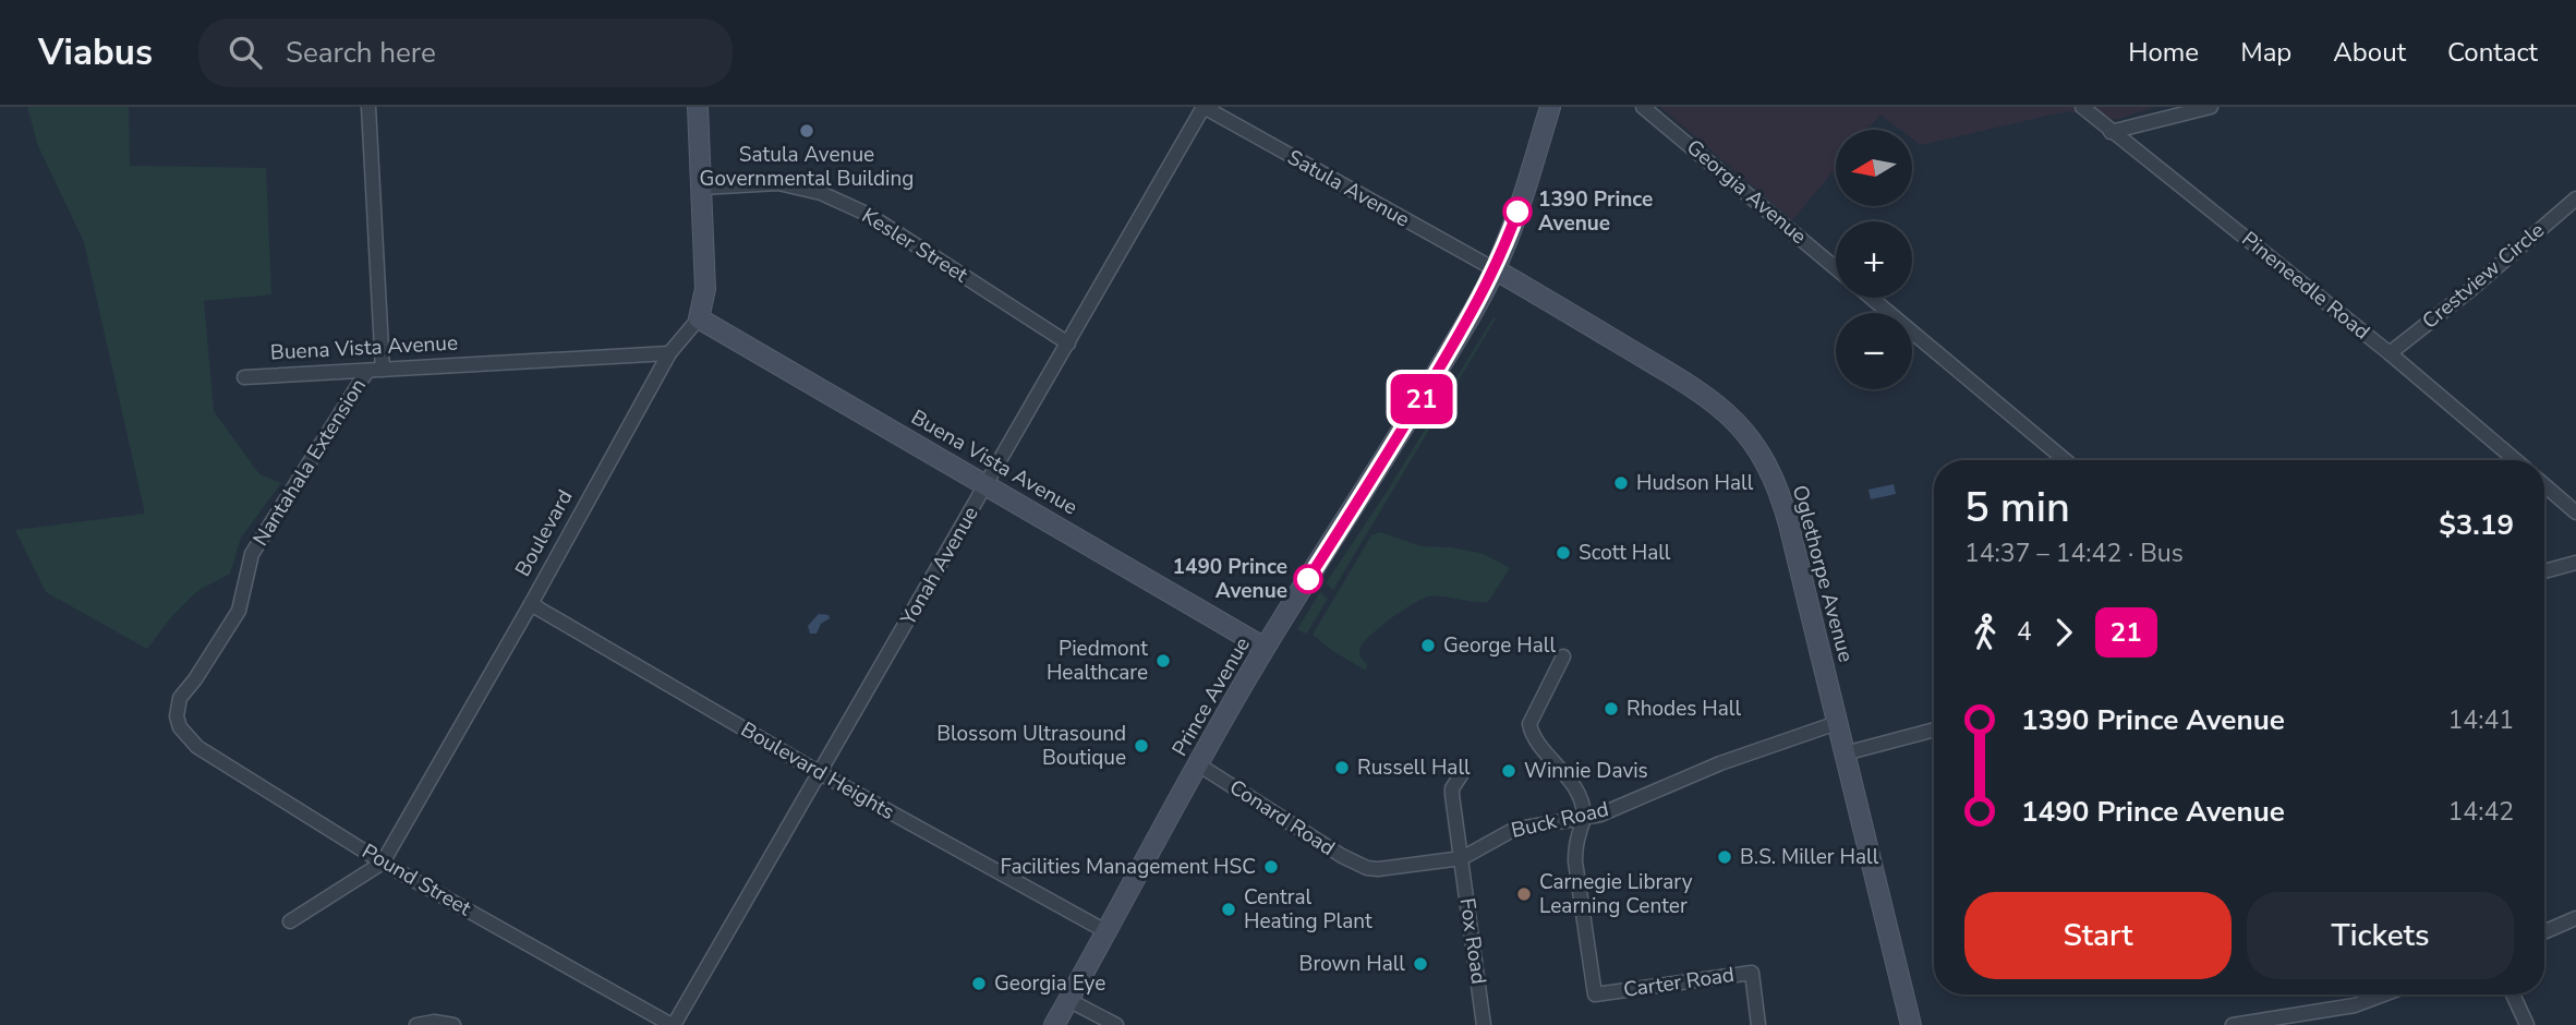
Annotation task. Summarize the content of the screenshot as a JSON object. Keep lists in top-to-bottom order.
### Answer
{
  "streets": {
    "main road": ["Buena Vista Avenue", "Oglethorpe Avenue", "Prince Avenue"],
    "street": [
      "Satula Avenue",
      "Georgia Avenue",
      "Kesler Street",
      "Crestview Circle",
      "Pineneedle Road",
      "Nantahala Extension",
      "Boulevard",
      "Yonah Avenue",
      "Boulevard Heights",
      "Conard Road",
      "Buck Road",
      "Pound Street",
      "Fox Road",
      "Carter Road"
    ]
  },
  "crossings": [
    ["Satula Avenue", "Yonah Avenue"],
    ["Satula Avenue", "Oglethorpe Avenue"],
    ["Satula Avenue", "Prince Avenue"],
    ["Kesler Street", "Yonah Avenue"],
    ["Crestview Circle", "Pineneedle Road"],
    ["Buena Vista Avenue", "Nantahala Extension"],
    ["Buena Vista Avenue", "Boulevard"],
    ["Buena Vista Avenue", "Yonah Avenue"],
    ["Buena Vista Avenue", "Prince Avenue"],
    ["Nantahala Extension", "Pound Street"],
    ["Boulevard", "Boulevard Heights"],
    ["Boulevard", "Pound Street"],
    ["Yonah Avenue", "Boulevard Heights"],
    ["Yonah Avenue", "Pound Street"],
    ["Oglethorpe Avenue", "Prince Avenue"],
    ["Oglethorpe Avenue", "Buck Road"],
    ["Prince Avenue", "Boulevard Heights"],
    ["Prince Avenue", "Conard Road"],
    ["Conard Road", "Buck Road"],
    ["Buck Road", "Fox Road"],
    ["Buck Road", "Carter Road"]
  ],
  "places": [
    "Satula Avenue Governmental Building",
    "1390 Prince Avenue",
    "Hudson Hall",
    "Scott Hall",
    "1490 Prince Avenue",
    "George Hall",
    "Piedmont Healthcare",
    "Rhodes Hall",
    "Blossom Ultrasound Boutique",
    "Russell Hall",
    "Winnie Davis",
    "B.S. Miller Hall",
    "Facilities Management HSC",
    "Carnegie Library Learning Center",
    "Central Heating Plant",
    "Brown Hall",
    "Georgia Eye"
  ],
  "lines": ["bus line 21"],
  "north": "left",
  "page": {
    "header": "Viabus",
    "search": "Search here",
    "nav": [
      "Home",
      "Map",
      "About",
      "Contact"
    ],
    "on_map": "21",
    "map_buttons": ["+", "−"],
    "heading": ["5 min", "14:37 – 14:42 · Bus", "$3.19"],
    "legs": ["4", "21"],
    "list": [
      {
        "name": "1390 Prince Avenue",
        "value": "14:41"
      },
      {
        "name": "1490 Prince Avenue",
        "value": "14:42"
      }
    ],
    "buttons": ["Start", "Tickets"]
  }
}
